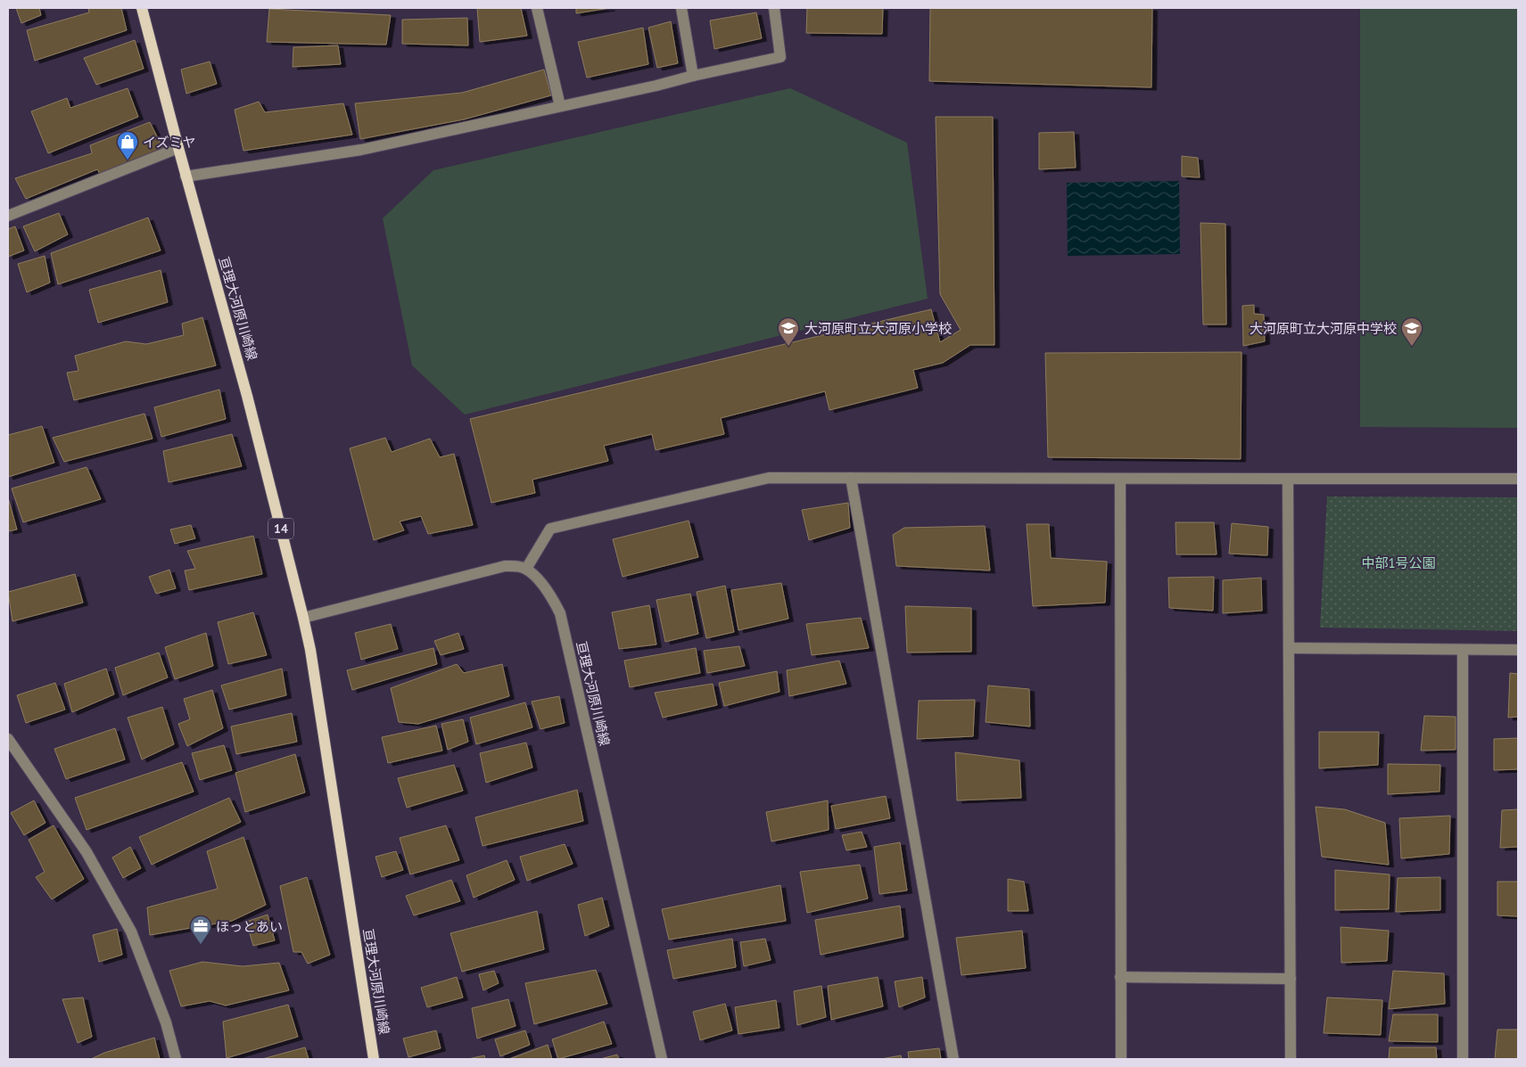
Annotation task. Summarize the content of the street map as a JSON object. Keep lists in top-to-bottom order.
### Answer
{
  "streets": {
    "main road": ["亘理大河原川崎線", "14"]
  },
  "parks": ["中部1号公園"],
  "places": {
    "shop": ["イズミヤ"],
    "school or university": ["大河原町立大河原小学校", "大河原町立大河原中学校"],
    "office": ["ほっとあい"]
  }
}
